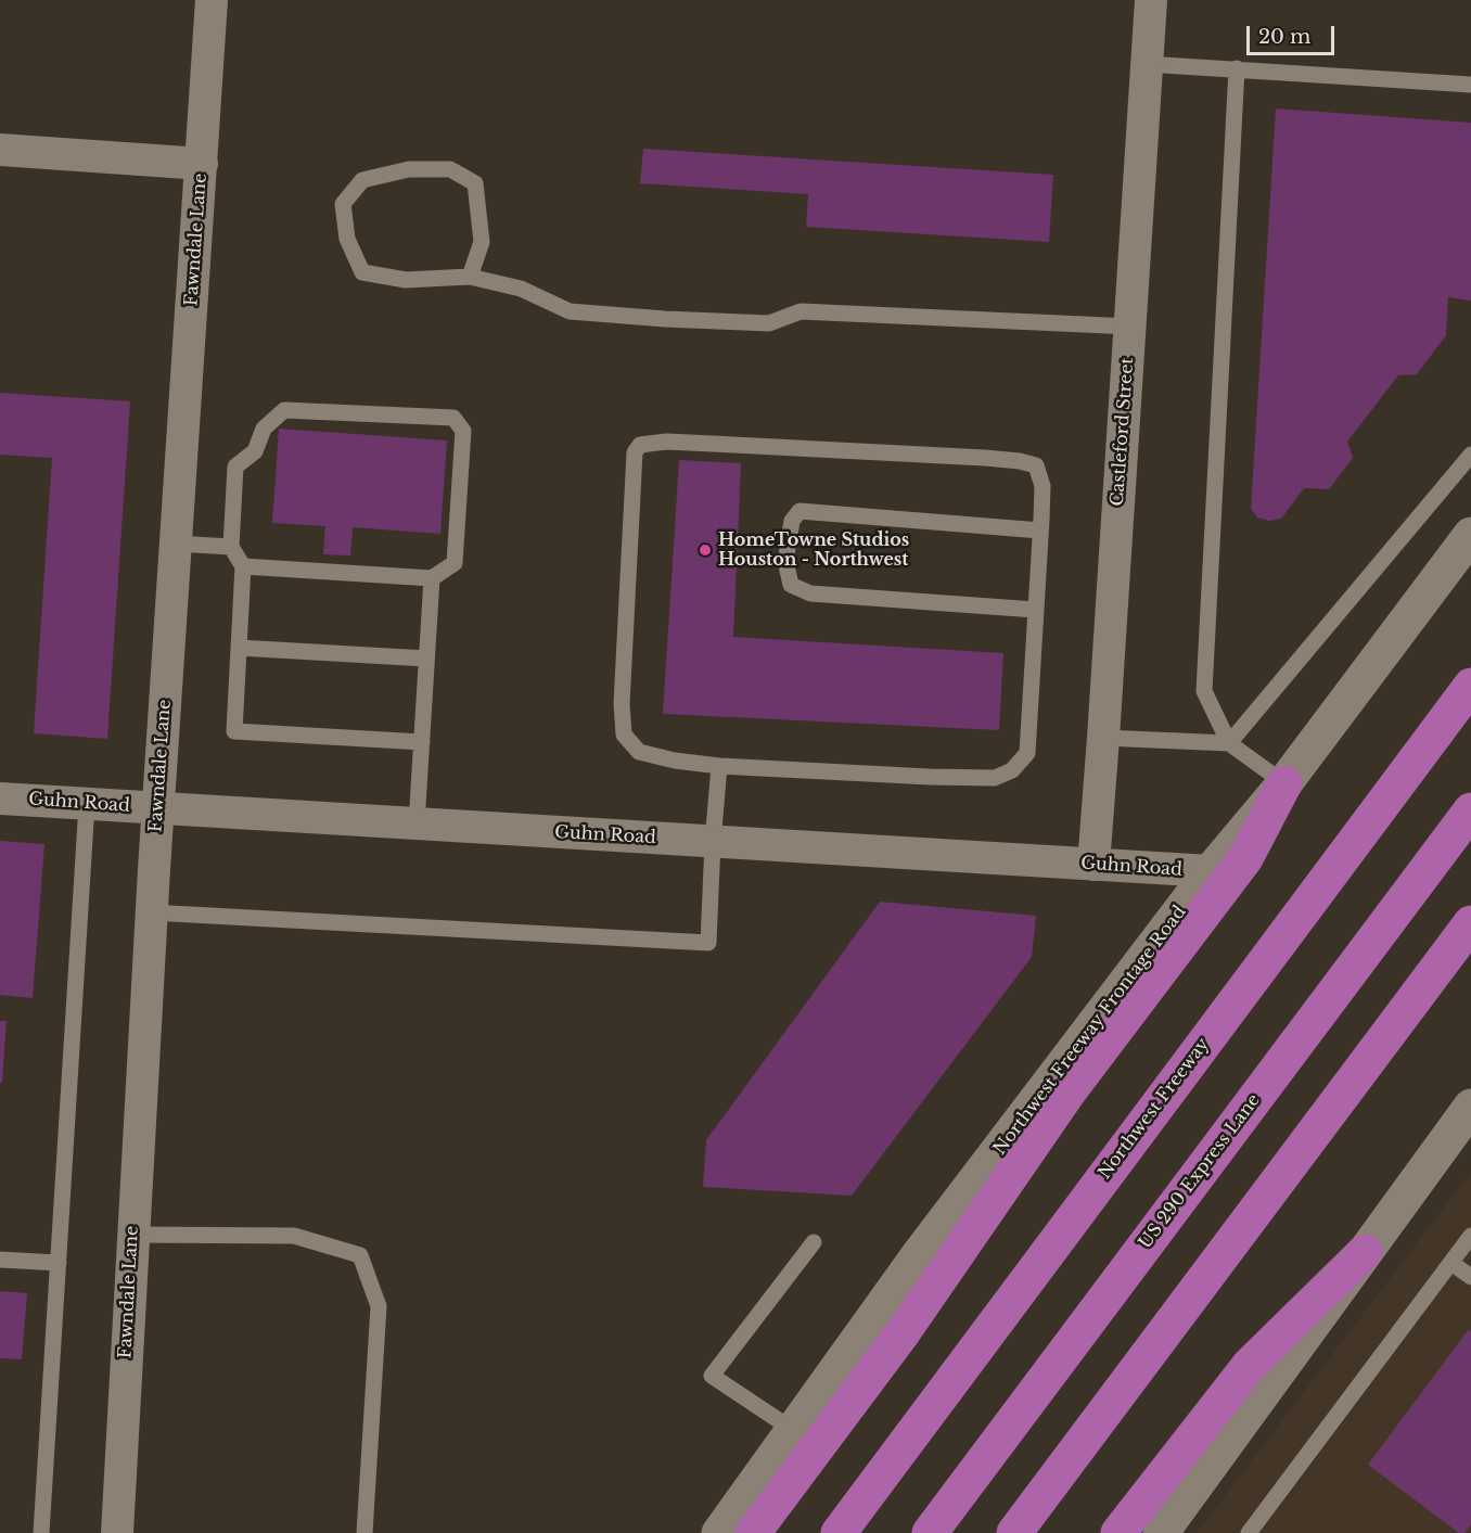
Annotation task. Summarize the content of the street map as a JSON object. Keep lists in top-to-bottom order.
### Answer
{
  "streets": {
    "highway": ["Northwest Freeway", "US 290 Express Lane"],
    "main road": ["Northwest Freeway Frontage Road"],
    "street": ["Fawndale Lane", "Castleford Street", "Guhn Road"]
  },
  "crossings": [
    ["Fawndale Lane", "Guhn Road"],
    ["Castleford Street", "Guhn Road"],
    ["Guhn Road", "Northwest Freeway Frontage Road"]
  ],
  "places": ["HomeTowne Studios Houston - Northwest"],
  "scale_bar": "20 m"
}
